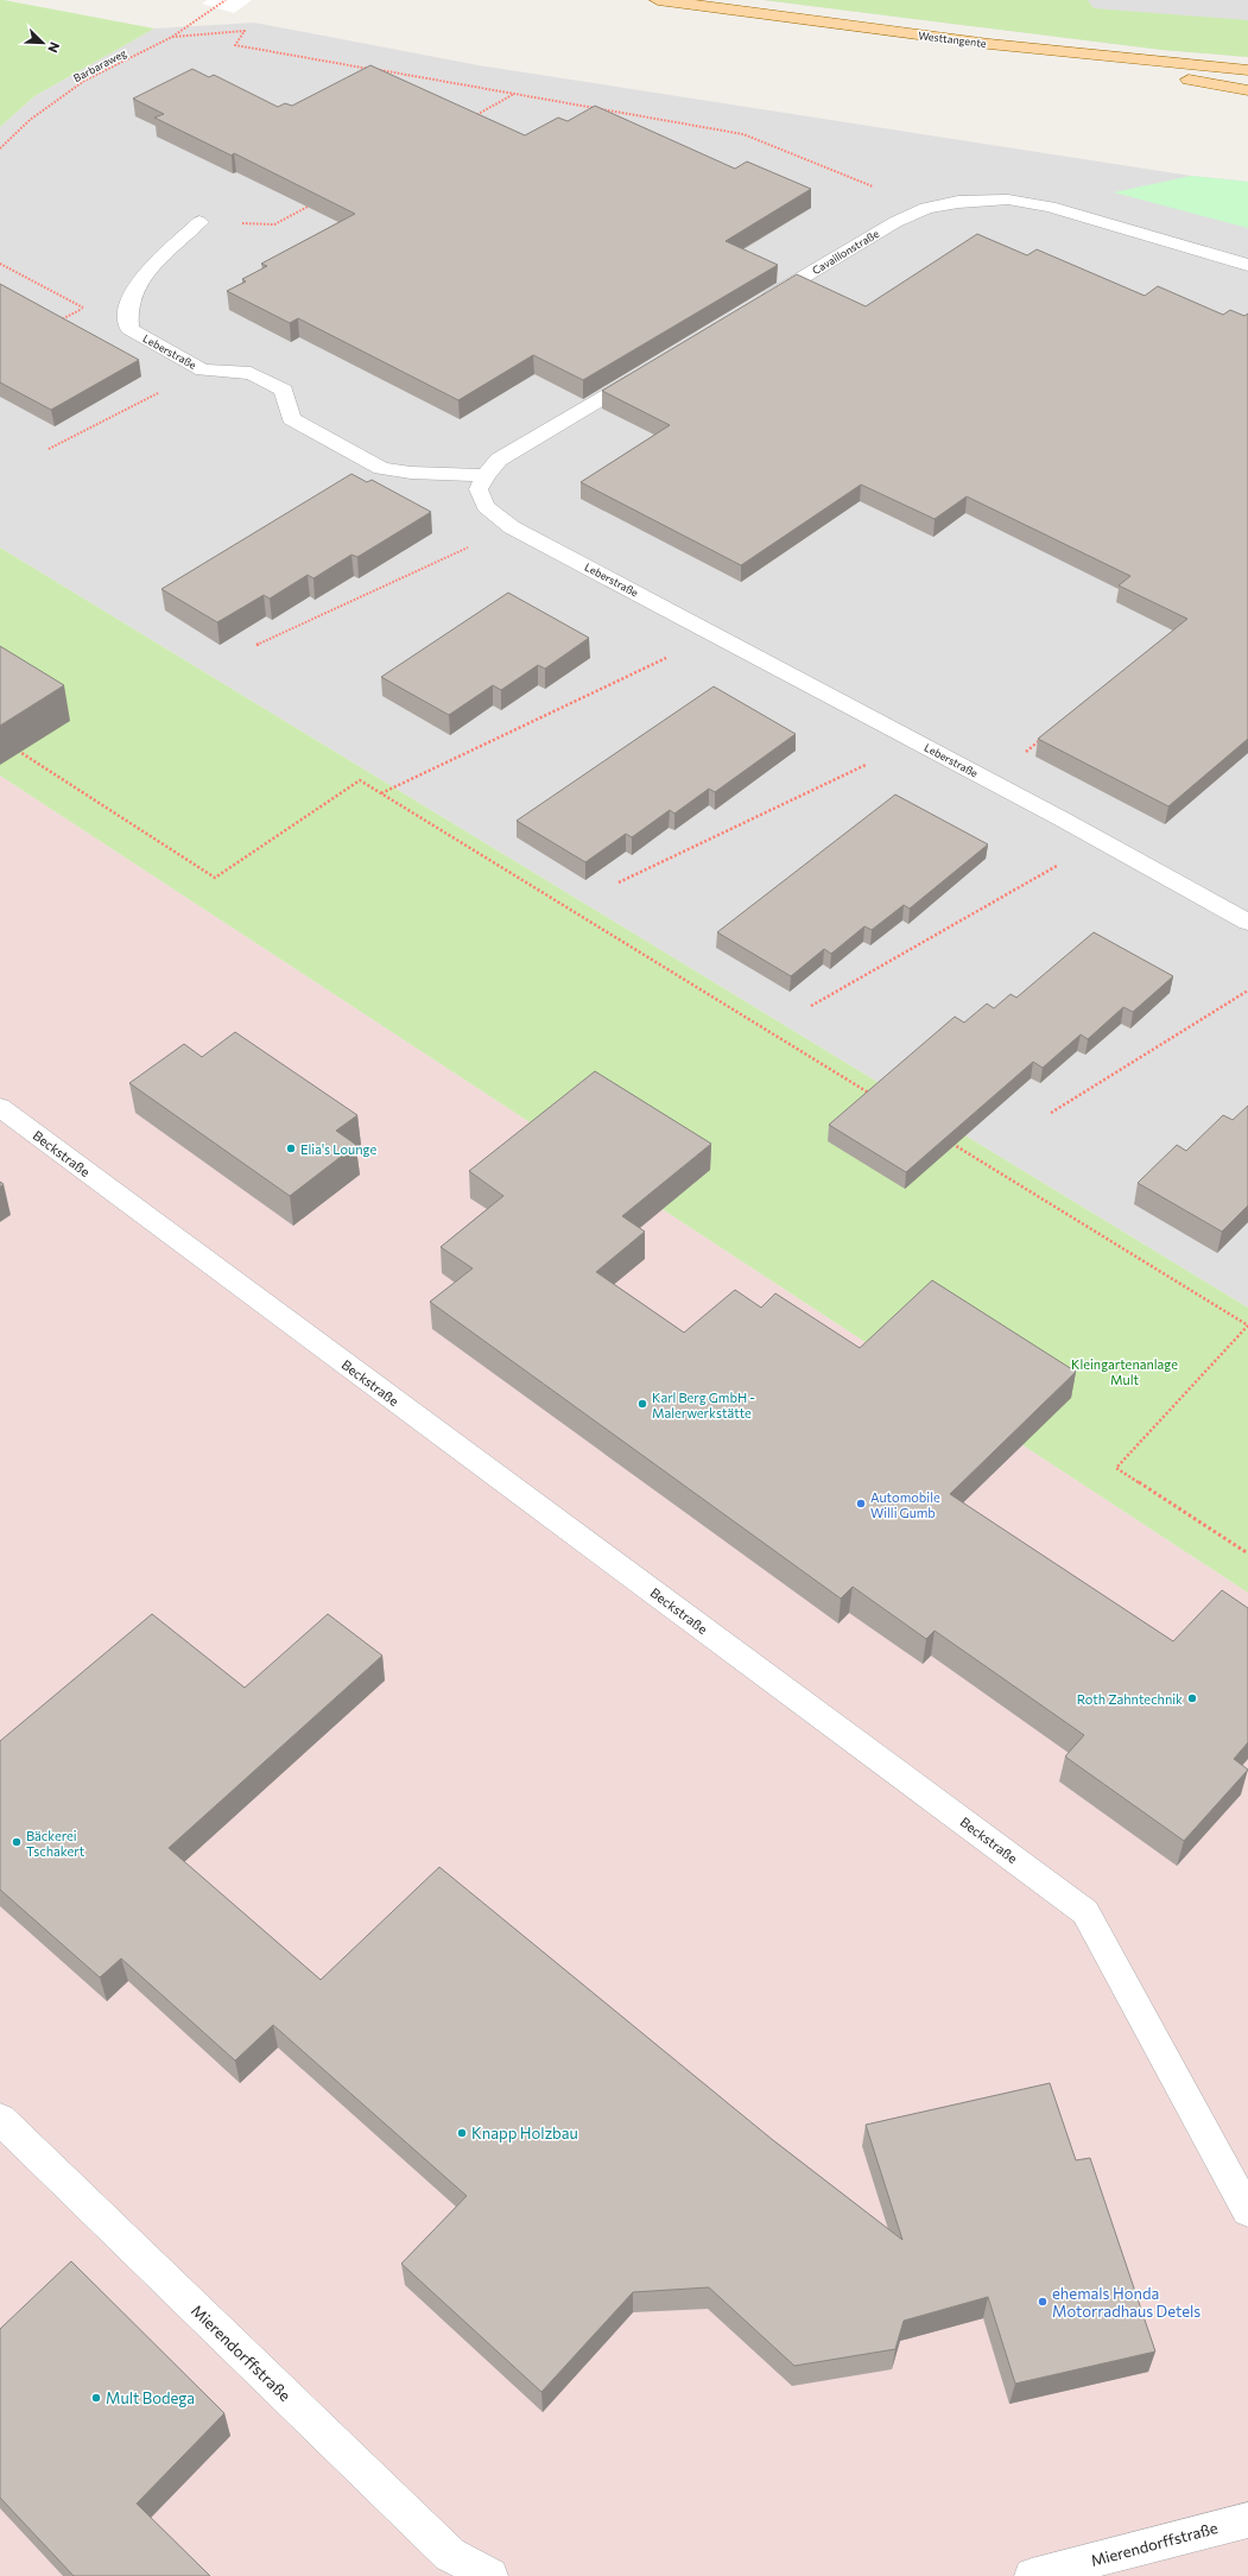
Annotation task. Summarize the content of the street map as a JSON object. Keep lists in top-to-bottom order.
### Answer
{
  "streets": {
    "main road": ["Westtangente"],
    "street": [
      "Cavaillonstraße",
      "Leberstraße",
      "Beckstraße",
      "Mierendorffstraße"
    ],
    "path": ["Barbaraweg"]
  },
  "parks": ["Kleingartenanlage Mult"],
  "places": [
    "Elia's Lounge",
    "Karl Berg GmbH - Malerwerkstätte",
    "Automobile Willi Gumb",
    "Roth Zahntechnik",
    "Bäckerei Tschakert",
    "Knapp Holzbau",
    "ehemals Honda Motorradhaus Detels",
    "Mult Bodega"
  ],
  "north": "bottom right"
}
